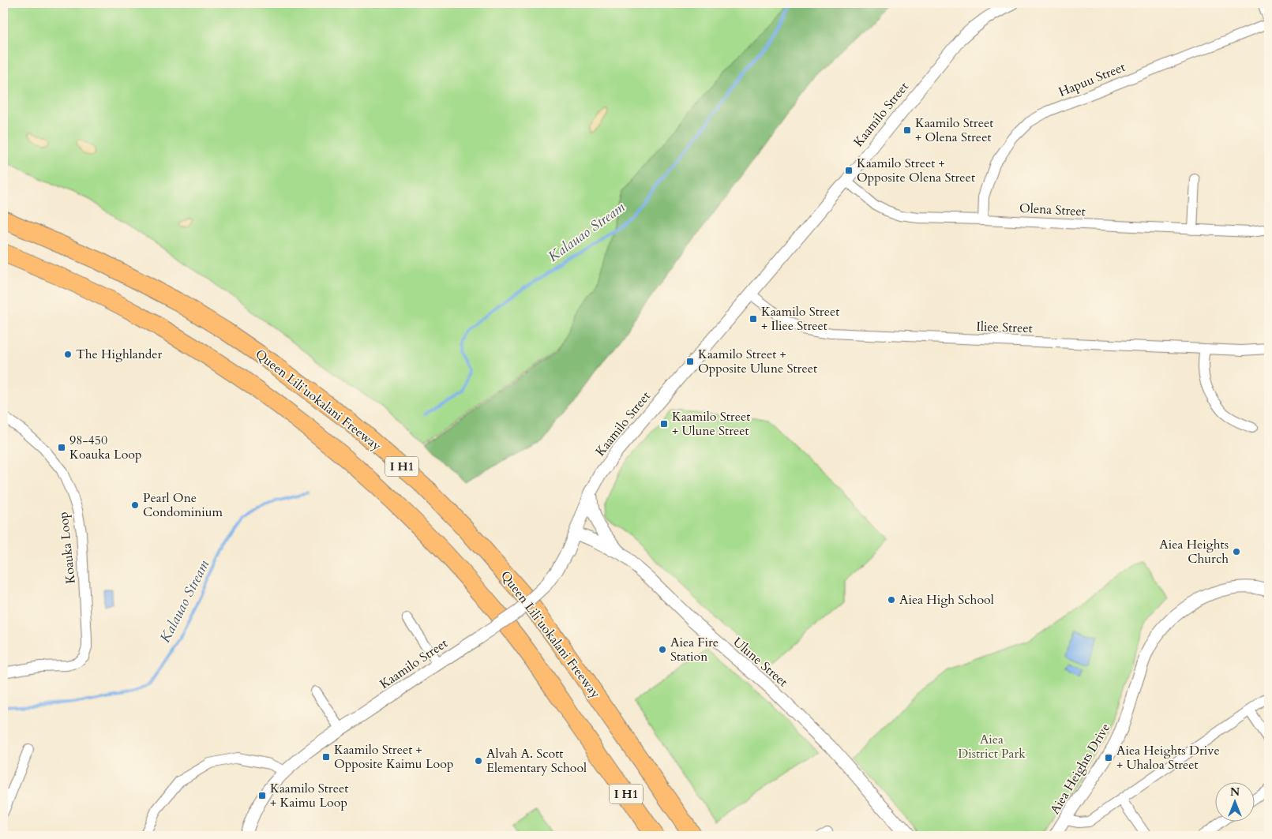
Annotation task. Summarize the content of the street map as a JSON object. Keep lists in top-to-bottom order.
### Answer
{
  "streets": {
    "highway": ["Queen Liliʻuokalani Freeway", "I H1"],
    "street": [
      "Hapuu Street",
      "Kaamilo Street",
      "Olena Street",
      "Iliee Street",
      "Koauka Loop",
      "Ulune Street",
      "Aiea Heights Drive"
    ]
  },
  "crossings": [
    ["Hapuu Street", "Olena Street"],
    ["Kaamilo Street", "Olena Street"],
    ["Kaamilo Street", "Iliee Street"],
    ["Kaamilo Street", "Ulune Street"]
  ],
  "water": ["Kalauao Stream"],
  "parks": ["Aiea District Park"],
  "places": {
    "transit": [
      "Kaamilo Street + Olena Street",
      "Kaamilo Street + Opposite Olena Street",
      "Kaamilo Street + Iliee Street",
      "Kaamilo Street + Opposite Ulune Street",
      "Kaamilo Street + Ulune Street",
      "98-450 Koauka Loop",
      "Kaamilo Street + Opposite Kaimu Loop",
      "Aiea Heights Drive + Uhaloa Street",
      "Kaamilo Street + Kaimu Loop"
    ],
    "other": [
      "The Highlander",
      "Pearl One Condominium",
      "Aiea Heights Church",
      "Aiea High School",
      "Aiea Fire Station",
      "Alvah A. Scott Elementary School"
    ]
  },
  "north": "top"
}
